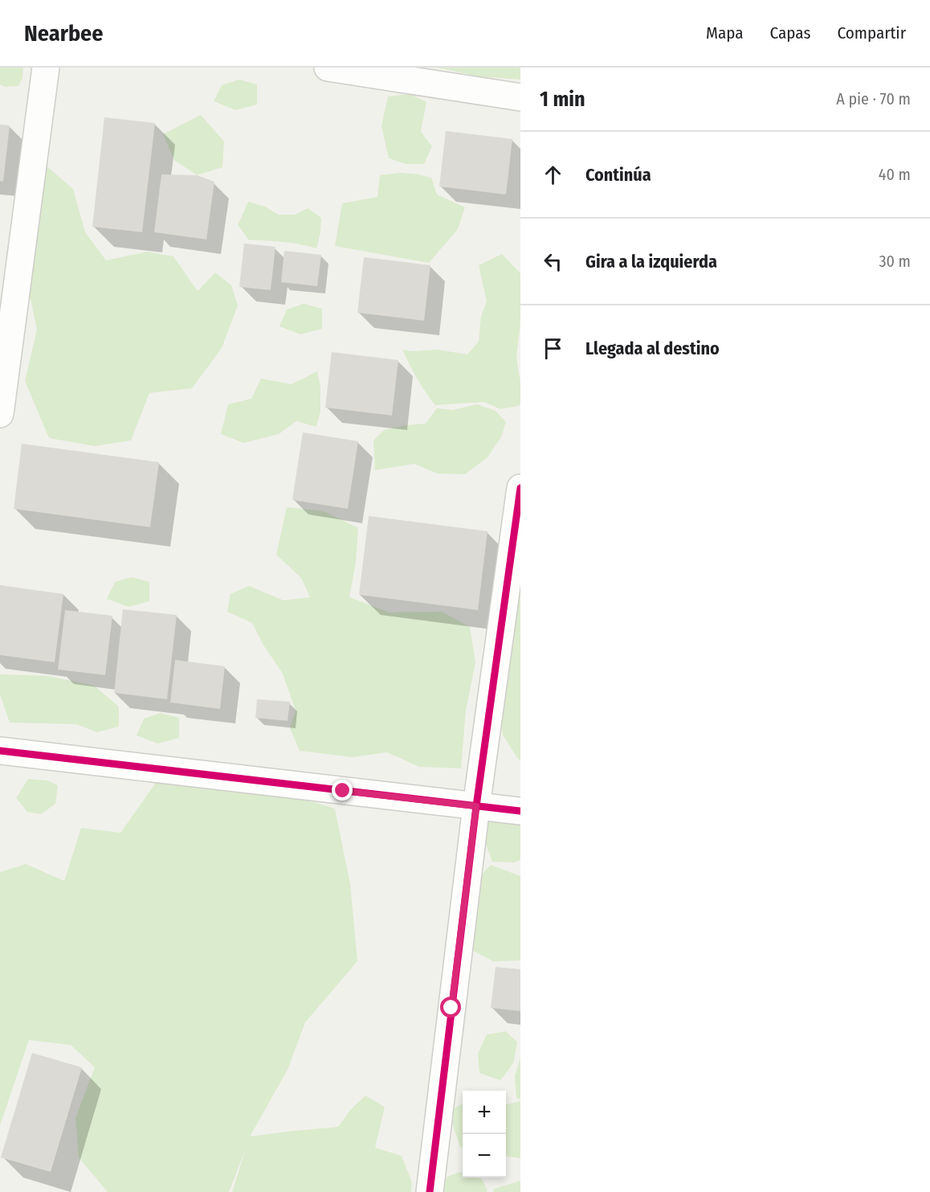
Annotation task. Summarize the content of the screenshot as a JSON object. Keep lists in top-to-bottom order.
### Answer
{
  "page": {
    "header": "Nearbee",
    "nav": ["Mapa", "Capas", "Compartir"],
    "heading": ["1 min", "A pie · 70 m"],
    "list": [
      ["Continúa", "40 m"],
      ["Gira a la izquierda", "30 m"],
      "Llegada al destino"
    ],
    "map_buttons": ["+", "−"]
  }
}
